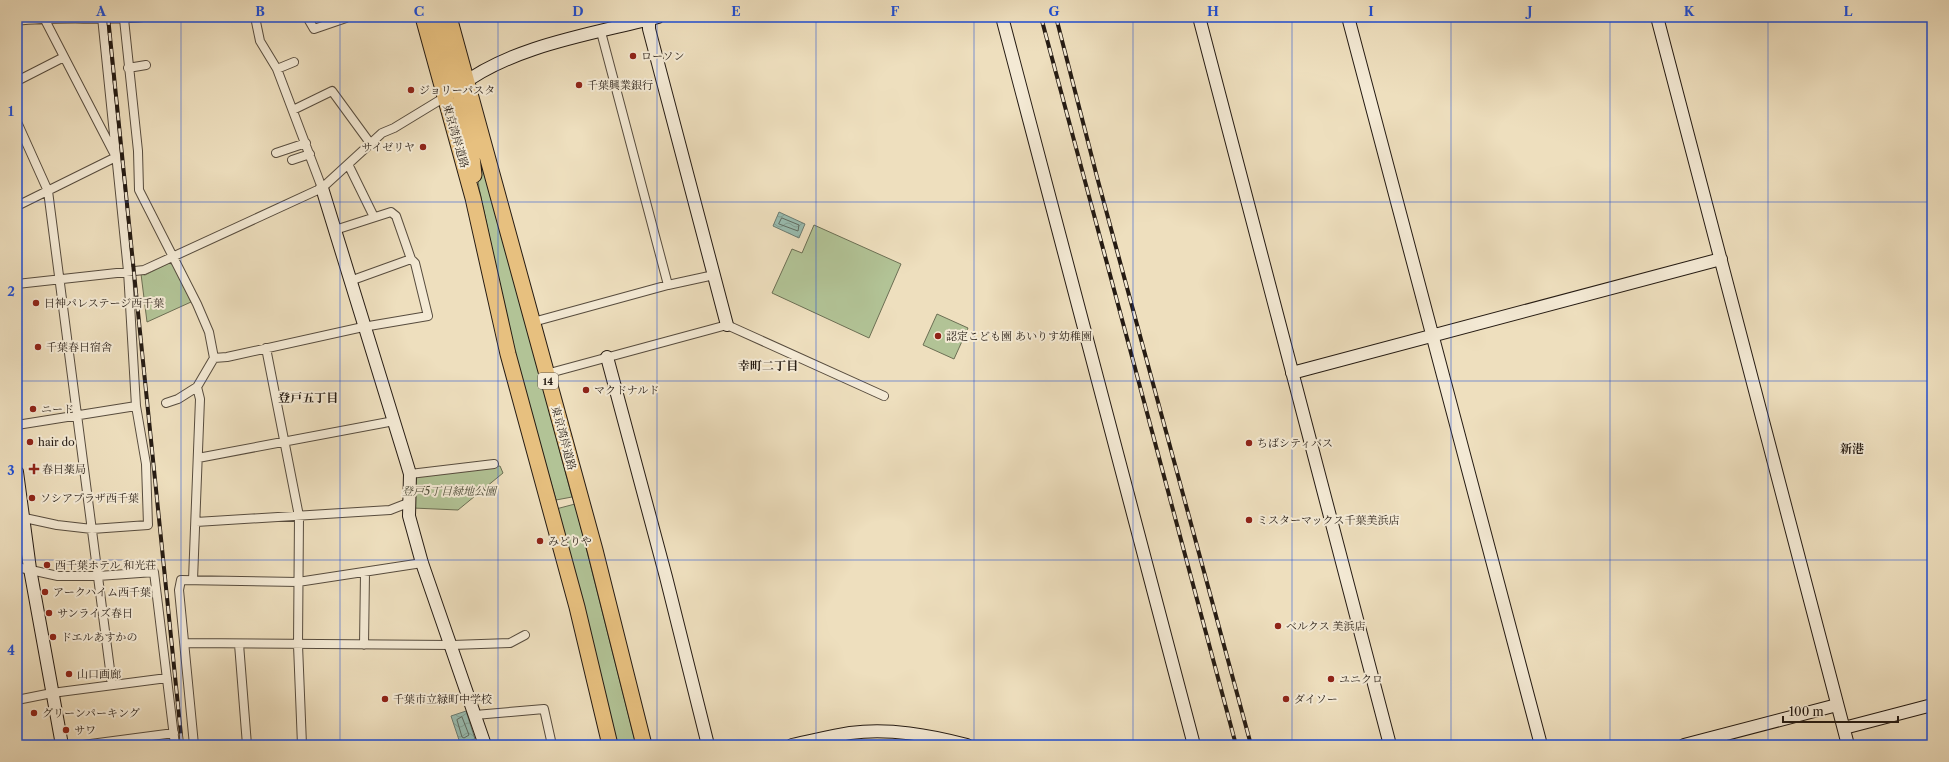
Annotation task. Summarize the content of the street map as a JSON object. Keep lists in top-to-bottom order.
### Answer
{
  "streets": {
    "highway": ["東京湾岸道路", "14"]
  },
  "districts": ["幸町二丁目", "登戸五丁目", "新港"],
  "parks": ["登戸5丁目緑地公園"],
  "places": {
    "other": [
      "ローソン",
      "千葉興業銀行",
      "ジョリーパスタ",
      "サイゼリヤ",
      "日神パレステージ西千葉",
      "認定こども園 あいりす幼稚園",
      "千葉春日宿舎",
      "マクドナルド",
      "ニード",
      "hair do",
      "ちばシティバス",
      "ソシアプラザ西千葉",
      "ミスターマックス千葉美浜店",
      "みどりや",
      "西千葉ホテル 和光荘",
      "アークハイム西千葉",
      "サンライズ春日",
      "ベルクス 美浜店",
      "ドエルあすかの",
      "山口画廊",
      "ユニクロ",
      "千葉市立緑町中学校",
      "ダイソー",
      "グリーンパーキング",
      "サワ"
    ],
    "health": ["春日薬局"]
  },
  "scale_bar": "100 m",
  "grid": {
    "columns": [
      "A",
      "B",
      "C",
      "D",
      "E",
      "F",
      "G",
      "H",
      "I",
      "J",
      "K",
      "L"
    ],
    "rows": [
      "1",
      "2",
      "3",
      "4"
    ]
  }
}
